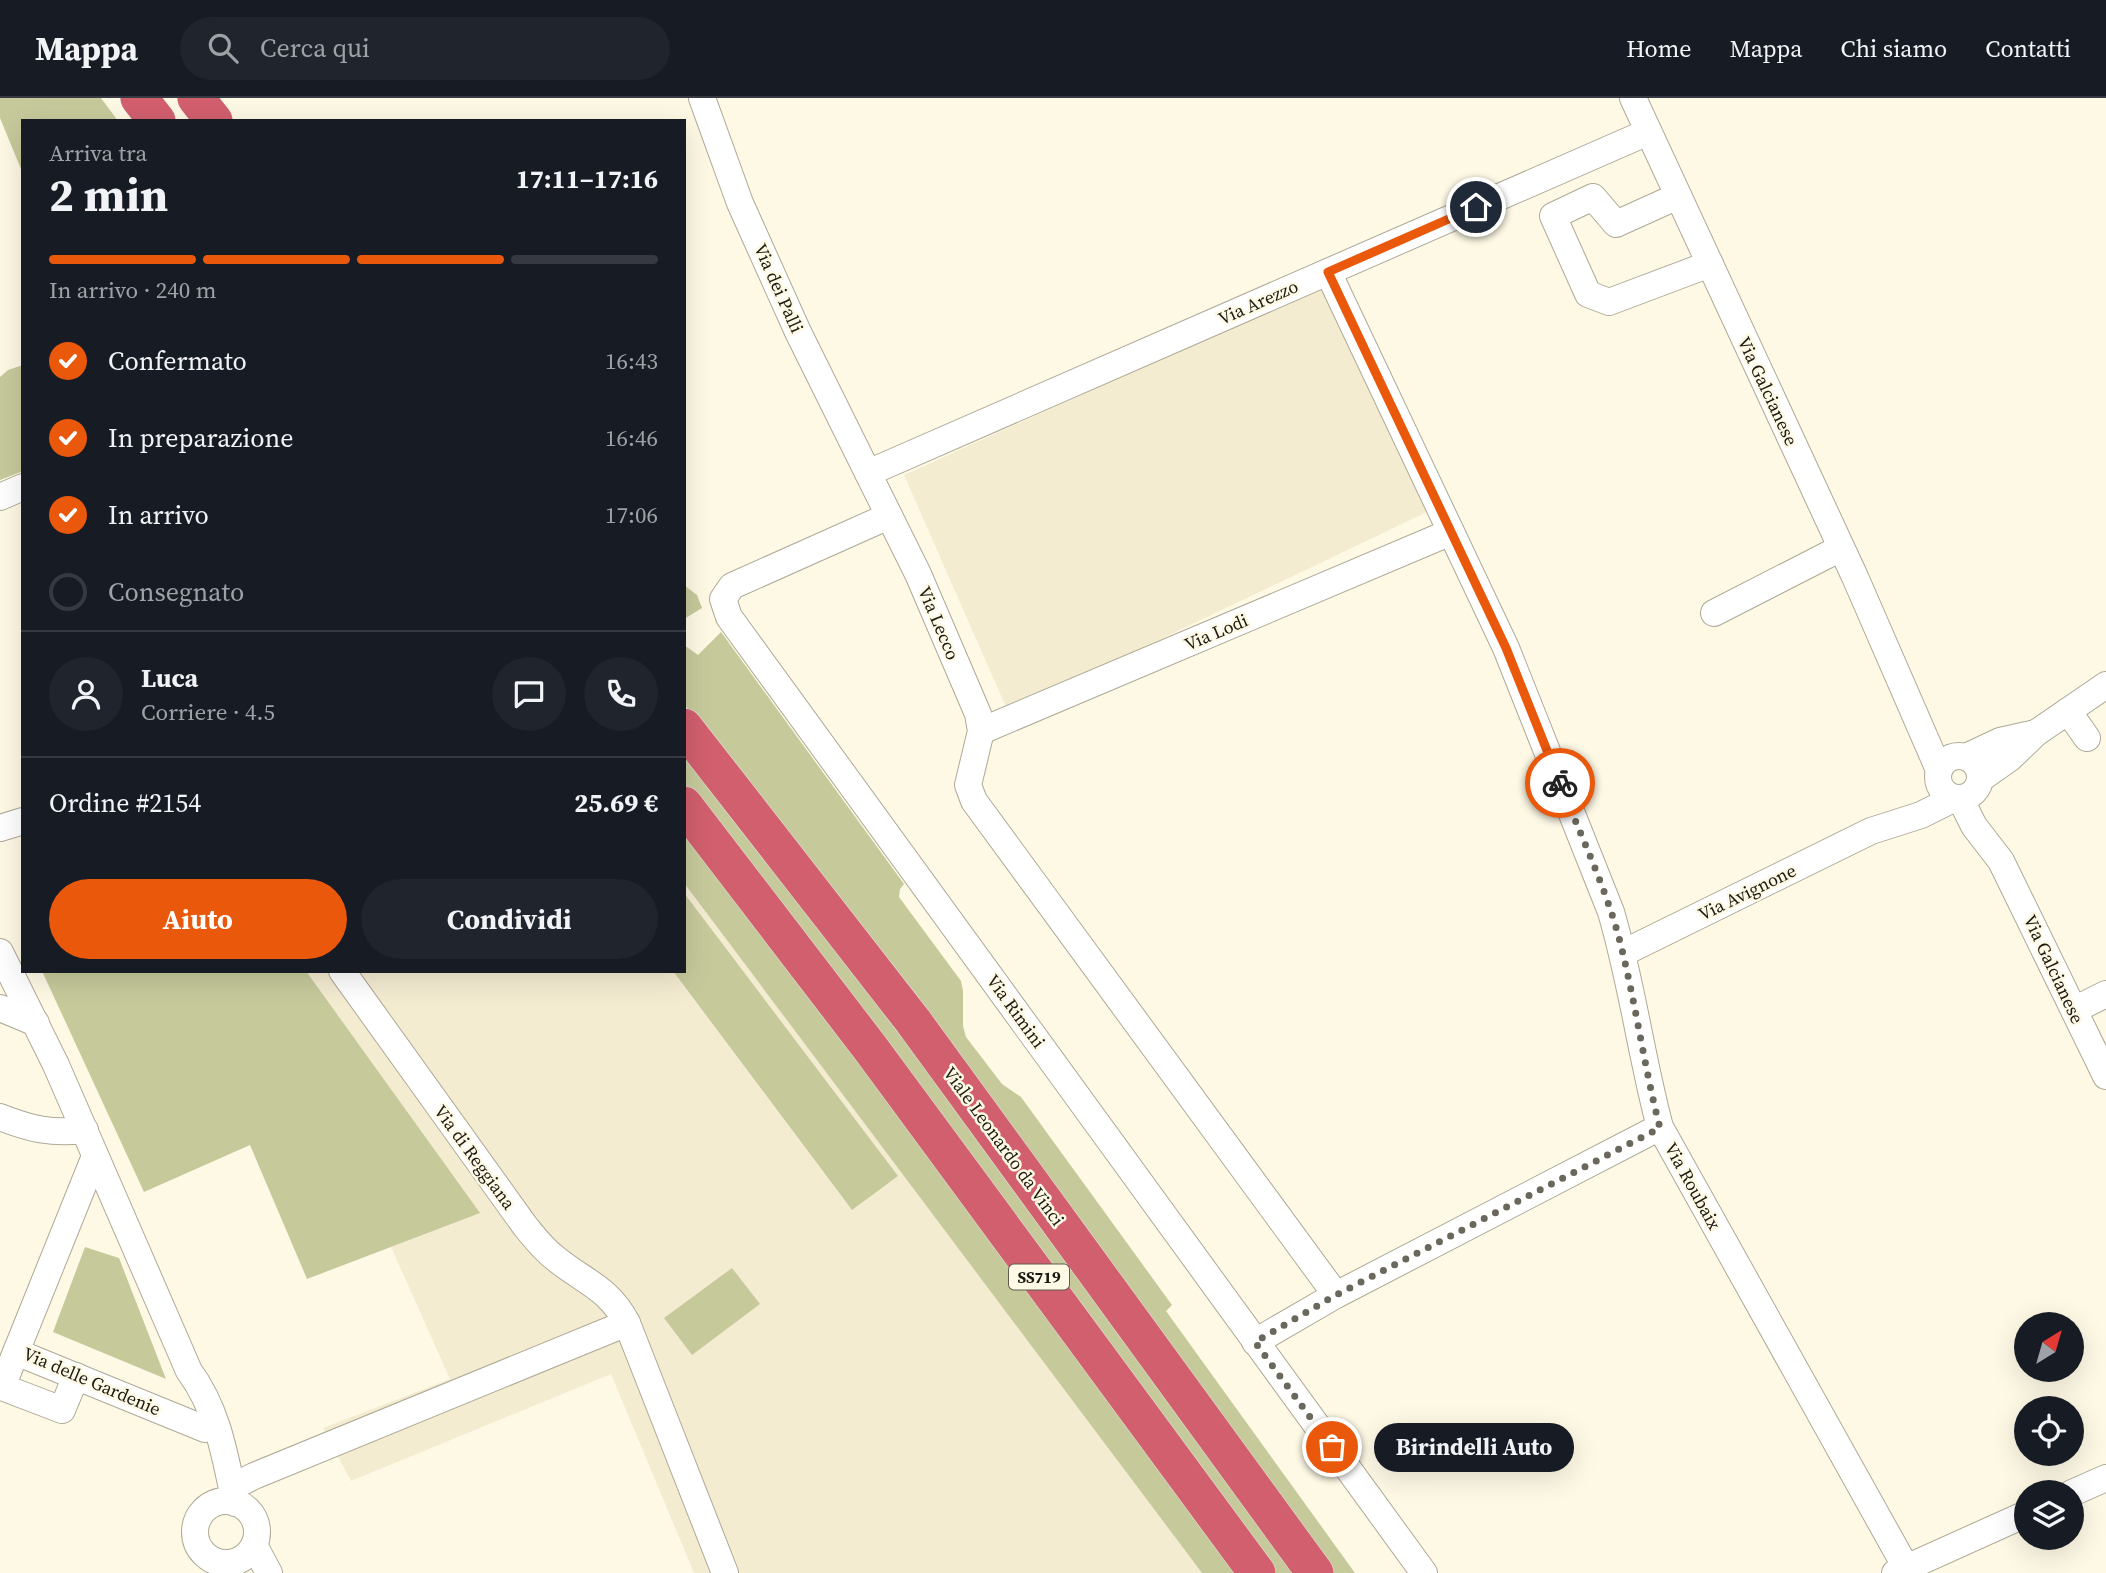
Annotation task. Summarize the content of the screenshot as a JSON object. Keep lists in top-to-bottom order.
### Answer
{
  "streets": {
    "highway": ["Viale Leonardo da Vinci", "SS719"],
    "street": [
      "Via dei Palli",
      "Via Arezzo",
      "Via Galcianese",
      "Via Lecco",
      "Via Lodi",
      "Via Avignone",
      "Via Rimini",
      "Via di Reggiana",
      "Via Roubaix",
      "Via delle Gardenie"
    ]
  },
  "crossings": [
    ["Via dei Palli", "Via Arezzo"],
    ["Via dei Palli", "Via Lecco"],
    ["Via dei Palli", "Via Rimini"],
    ["Via Arezzo", "Via Galcianese"],
    ["Via Arezzo", "Via Roubaix"],
    ["Via Galcianese", "Via Avignone"],
    ["Via Lecco", "Via Lodi"],
    ["Via Lecco", "Via Rimini"],
    ["Via Lodi", "Via Roubaix"],
    ["Via Avignone", "Via Roubaix"]
  ],
  "places": ["Birindelli Auto"],
  "north": "top right",
  "page": {
    "header": "Mappa",
    "search": "Cerca qui",
    "nav": [
      "Home",
      "Mappa",
      "Chi siamo",
      "Contatti"
    ],
    "heading": ["2 min", "Arriva tra", "17:11–17:16"],
    "panel": [
      "Luca",
      "Corriere · 4.5",
      "Ordine #2154",
      "25.69 €"
    ],
    "bar": "In arrivo · 240 m",
    "list": [
      ["Confermato", "16:43"],
      ["In preparazione", "16:46"],
      ["In arrivo", "17:06"],
      "Consegnato"
    ],
    "buttons": ["Aiuto", "Condividi"],
    "bubble": "Birindelli Auto"
  }
}
